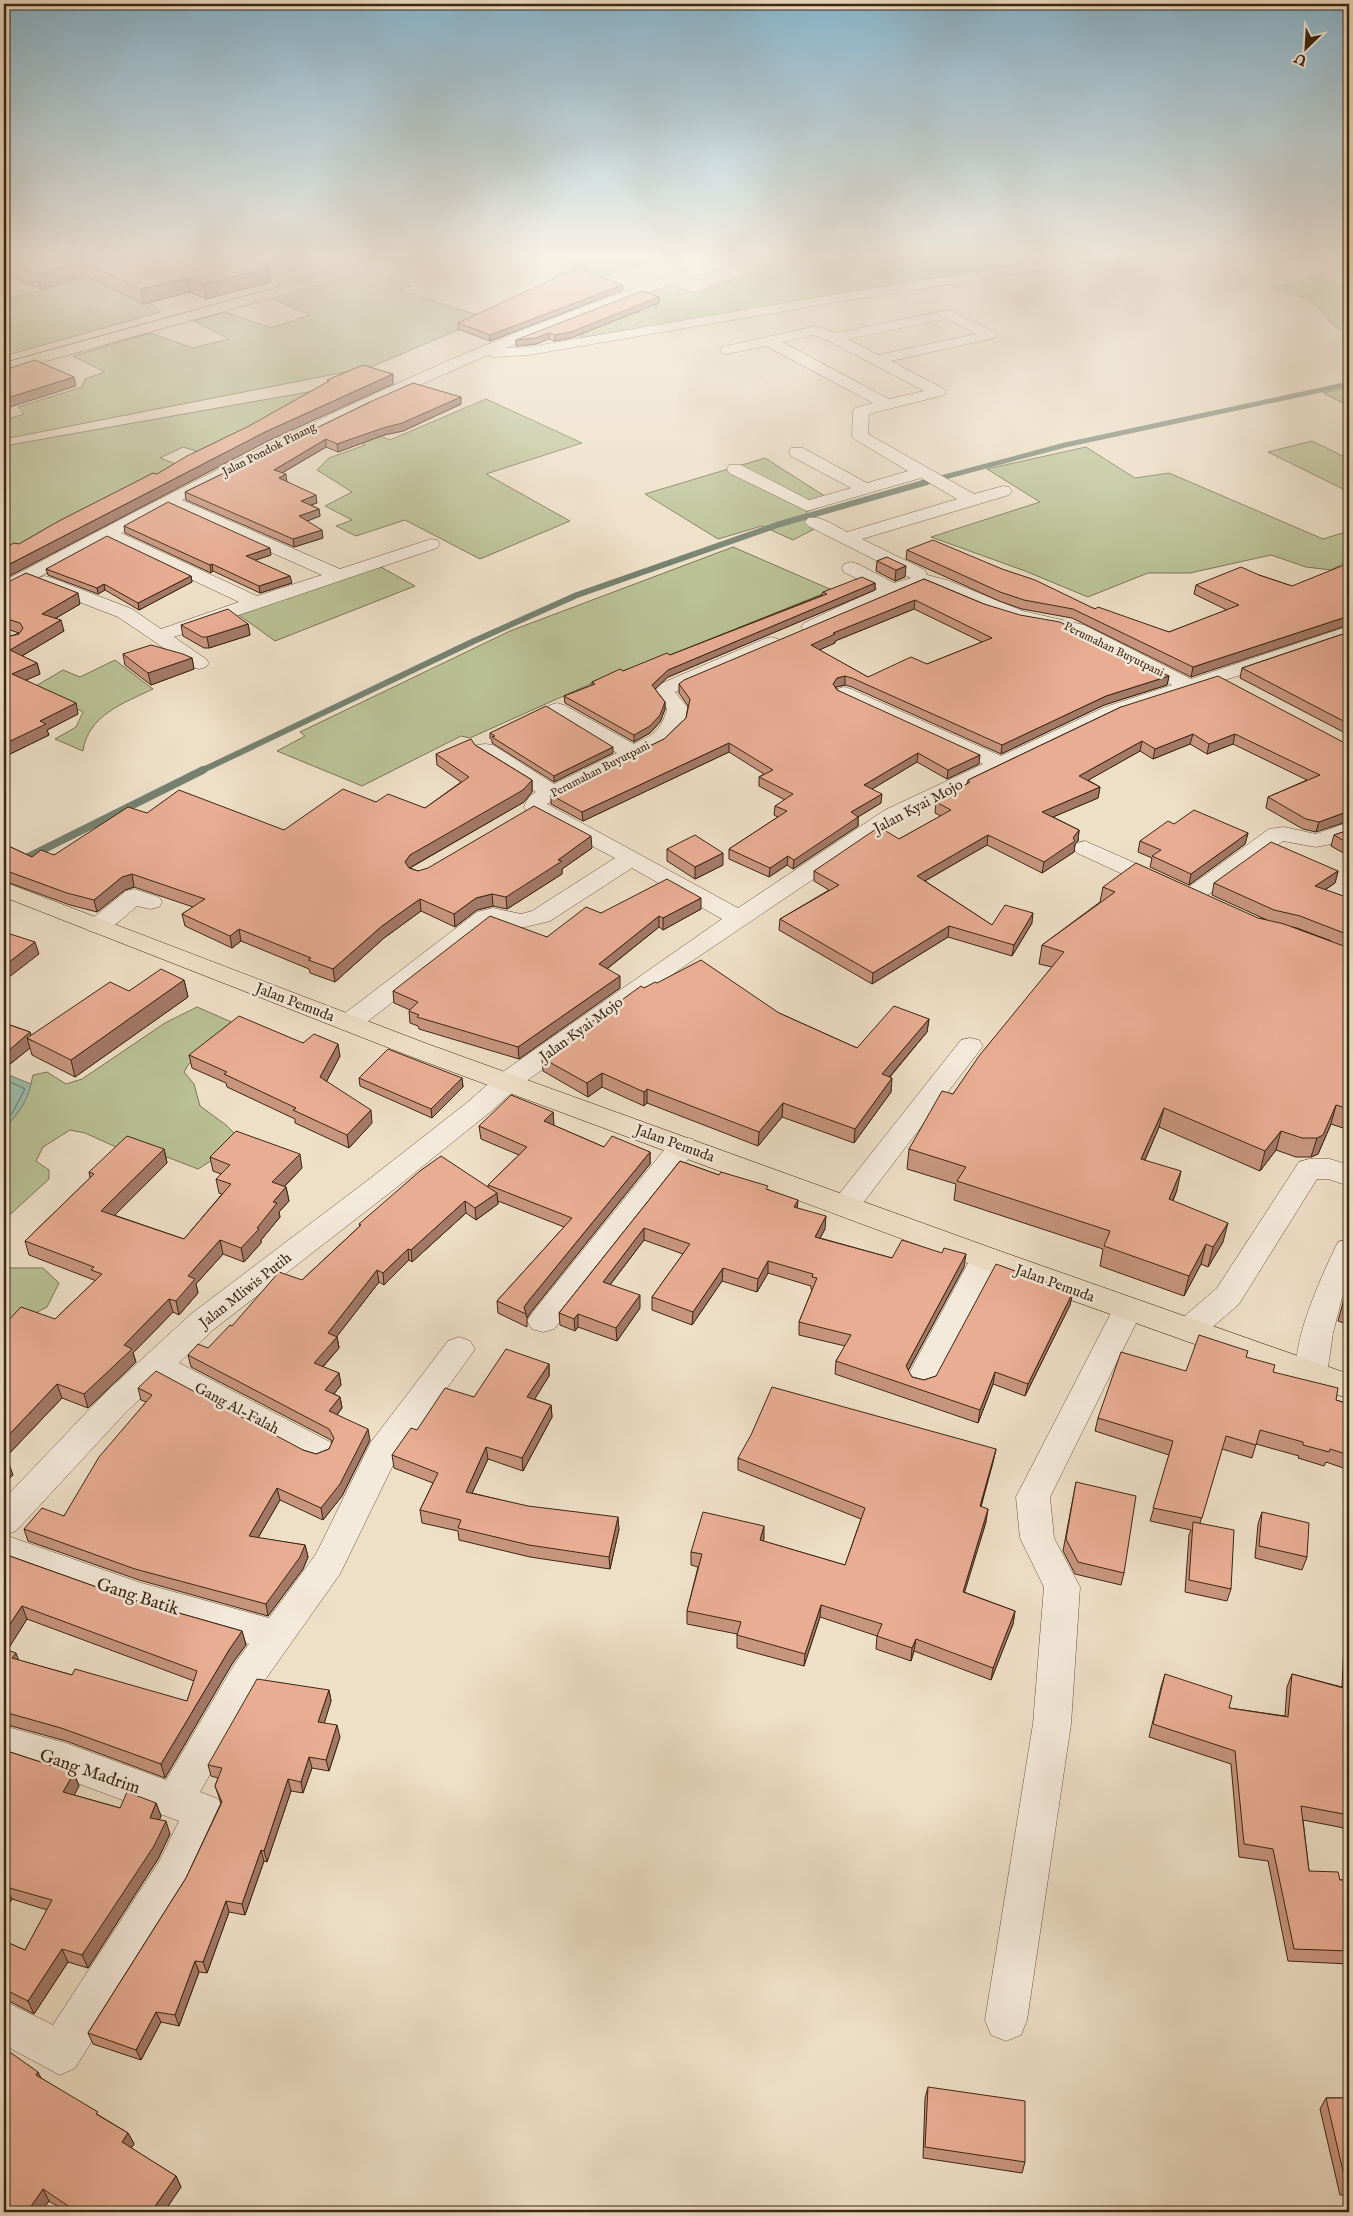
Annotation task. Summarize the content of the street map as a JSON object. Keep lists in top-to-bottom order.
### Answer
{
  "streets": {
    "main road": ["Jalan Pemuda"],
    "street": [
      "Jalan Pondok Pinang",
      "Perumahan Buyutpani",
      "Jalan Kyai Mojo",
      "Jalan Mliwis Putih",
      "Gang Al-Falah",
      "Gang Batik",
      "Gang Madrim"
    ]
  },
  "crossings": [
    ["Perumahan Buyutpani", "Jalan Kyai Mojo"],
    ["Jalan Kyai Mojo", "Jalan Pemuda"],
    ["Jalan Kyai Mojo", "Jalan Mliwis Putih"],
    ["Jalan Pemuda", "Jalan Mliwis Putih"],
    ["Jalan Mliwis Putih", "Gang Al-Falah"]
  ],
  "north": "bottom left"
}
